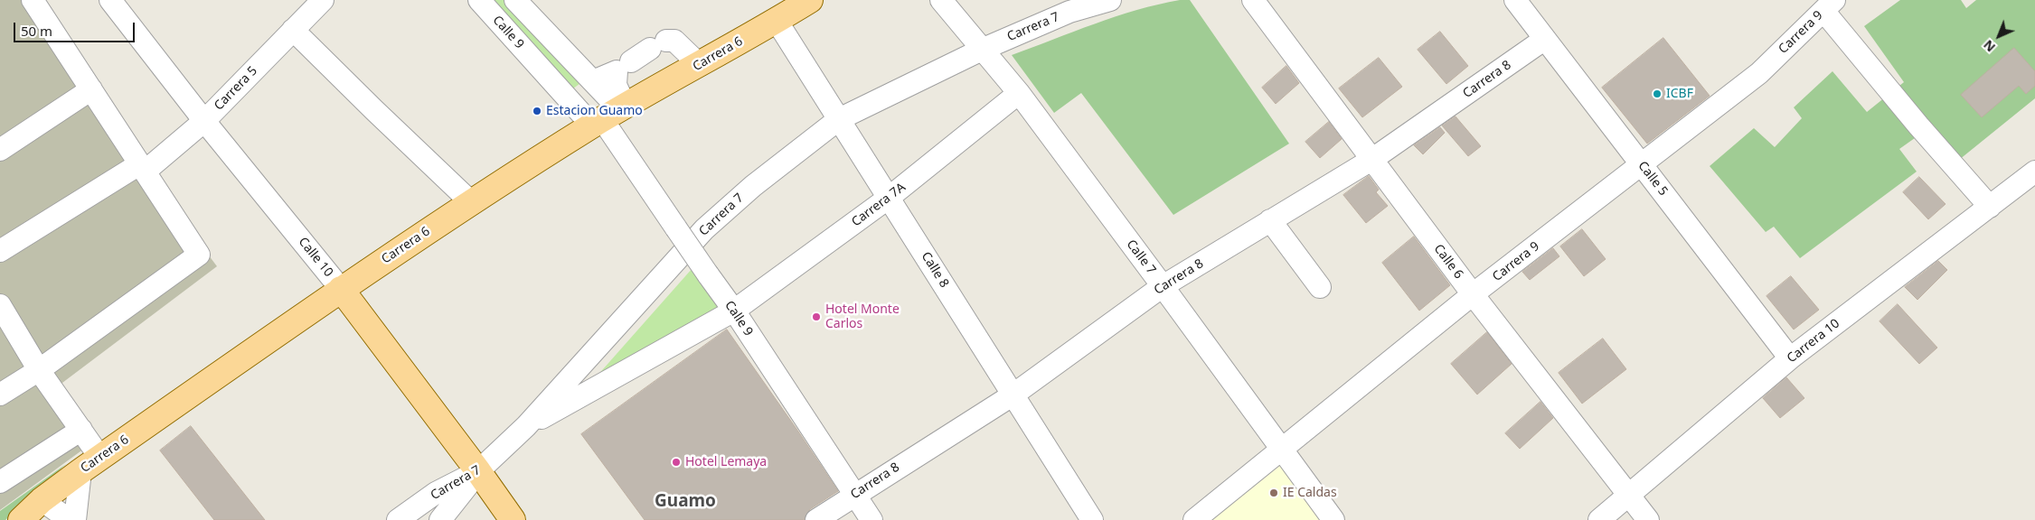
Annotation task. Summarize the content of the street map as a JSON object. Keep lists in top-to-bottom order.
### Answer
{
  "streets": {
    "main road": ["Carrera 6", "Calle 10"],
    "street": [
      "Carrera 7",
      "Calle 9",
      "Carrera 9",
      "Carrera 8",
      "Carrera 5",
      "Calle 5",
      "Carrera 7A",
      "Calle 7",
      "Calle 6",
      "Calle 8",
      "Carrera 10"
    ]
  },
  "crossings": [
    ["Carrera 7", "Carrera 7A"],
    ["Carrera 7", "Calle 10"],
    ["Carrera 7", "Calle 7"],
    ["Carrera 7", "Calle 8"],
    ["Calle 9", "Carrera 6"],
    ["Calle 9", "Carrera 8"],
    ["Calle 9", "Carrera 7A"],
    ["Carrera 9", "Calle 5"],
    ["Carrera 9", "Calle 7"],
    ["Carrera 9", "Calle 6"],
    ["Carrera 6", "Calle 10"],
    ["Carrera 6", "Calle 8"],
    ["Carrera 8", "Calle 5"],
    ["Carrera 8", "Calle 7"],
    ["Carrera 8", "Calle 6"],
    ["Carrera 8", "Calle 8"],
    ["Carrera 5", "Calle 10"],
    ["Calle 5", "Carrera 10"],
    ["Carrera 7A", "Calle 7"],
    ["Carrera 7A", "Calle 8"],
    ["Calle 6", "Carrera 10"]
  ],
  "districts": ["Guamo"],
  "places": [
    "ICBF",
    "Estacion Guamo",
    "Hotel Monte Carlos",
    "Hotel Lemaya",
    "IE Caldas"
  ],
  "scale_bar": "50 m",
  "north": "bottom left"
}
